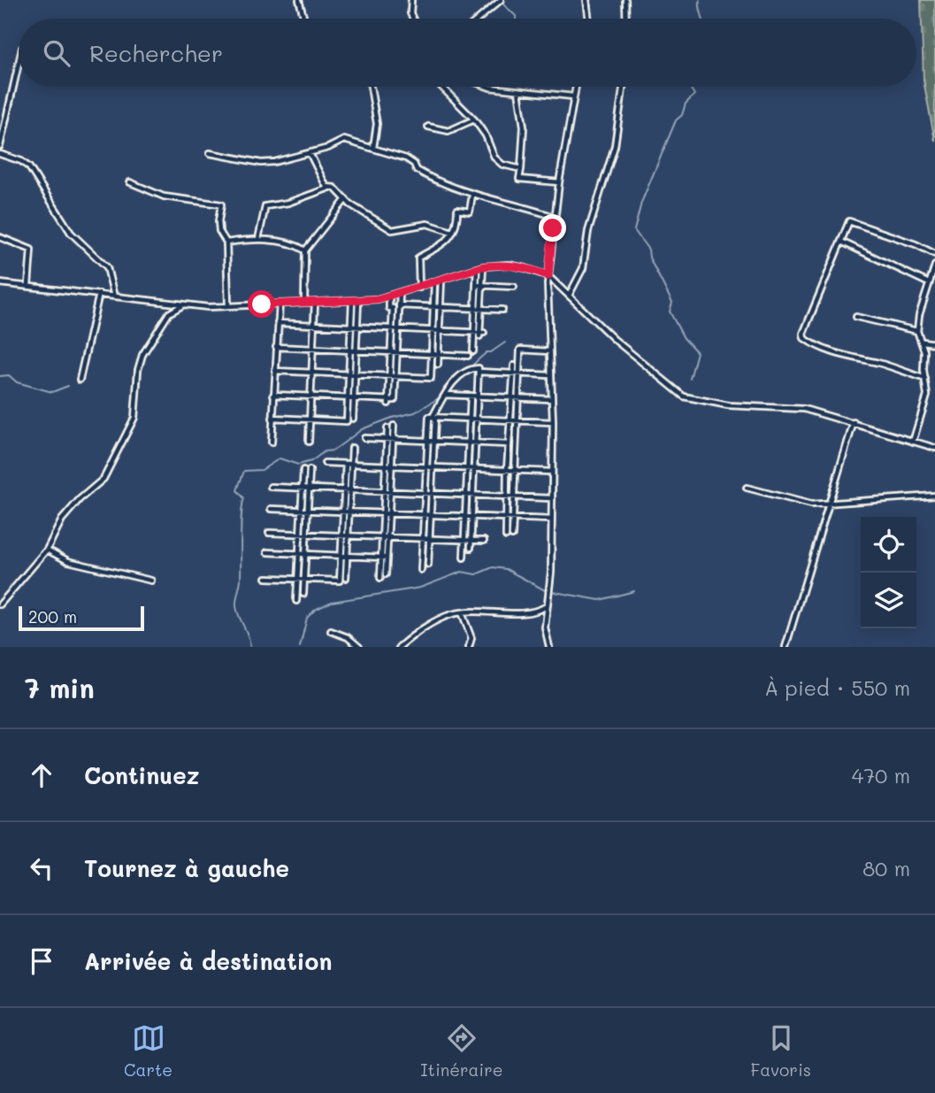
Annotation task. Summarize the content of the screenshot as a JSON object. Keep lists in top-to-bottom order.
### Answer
{
  "scale_bar": "200 m",
  "page": {
    "search": "Rechercher",
    "scale": "200 m",
    "heading": ["7 min", "À pied · 550 m"],
    "list": [
      ["Continuez", "470 m"],
      ["Tournez à gauche", "80 m"],
      "Arrivée à destination"
    ],
    "nav": ["Carte", "Itinéraire", "Favoris"]
  }
}
